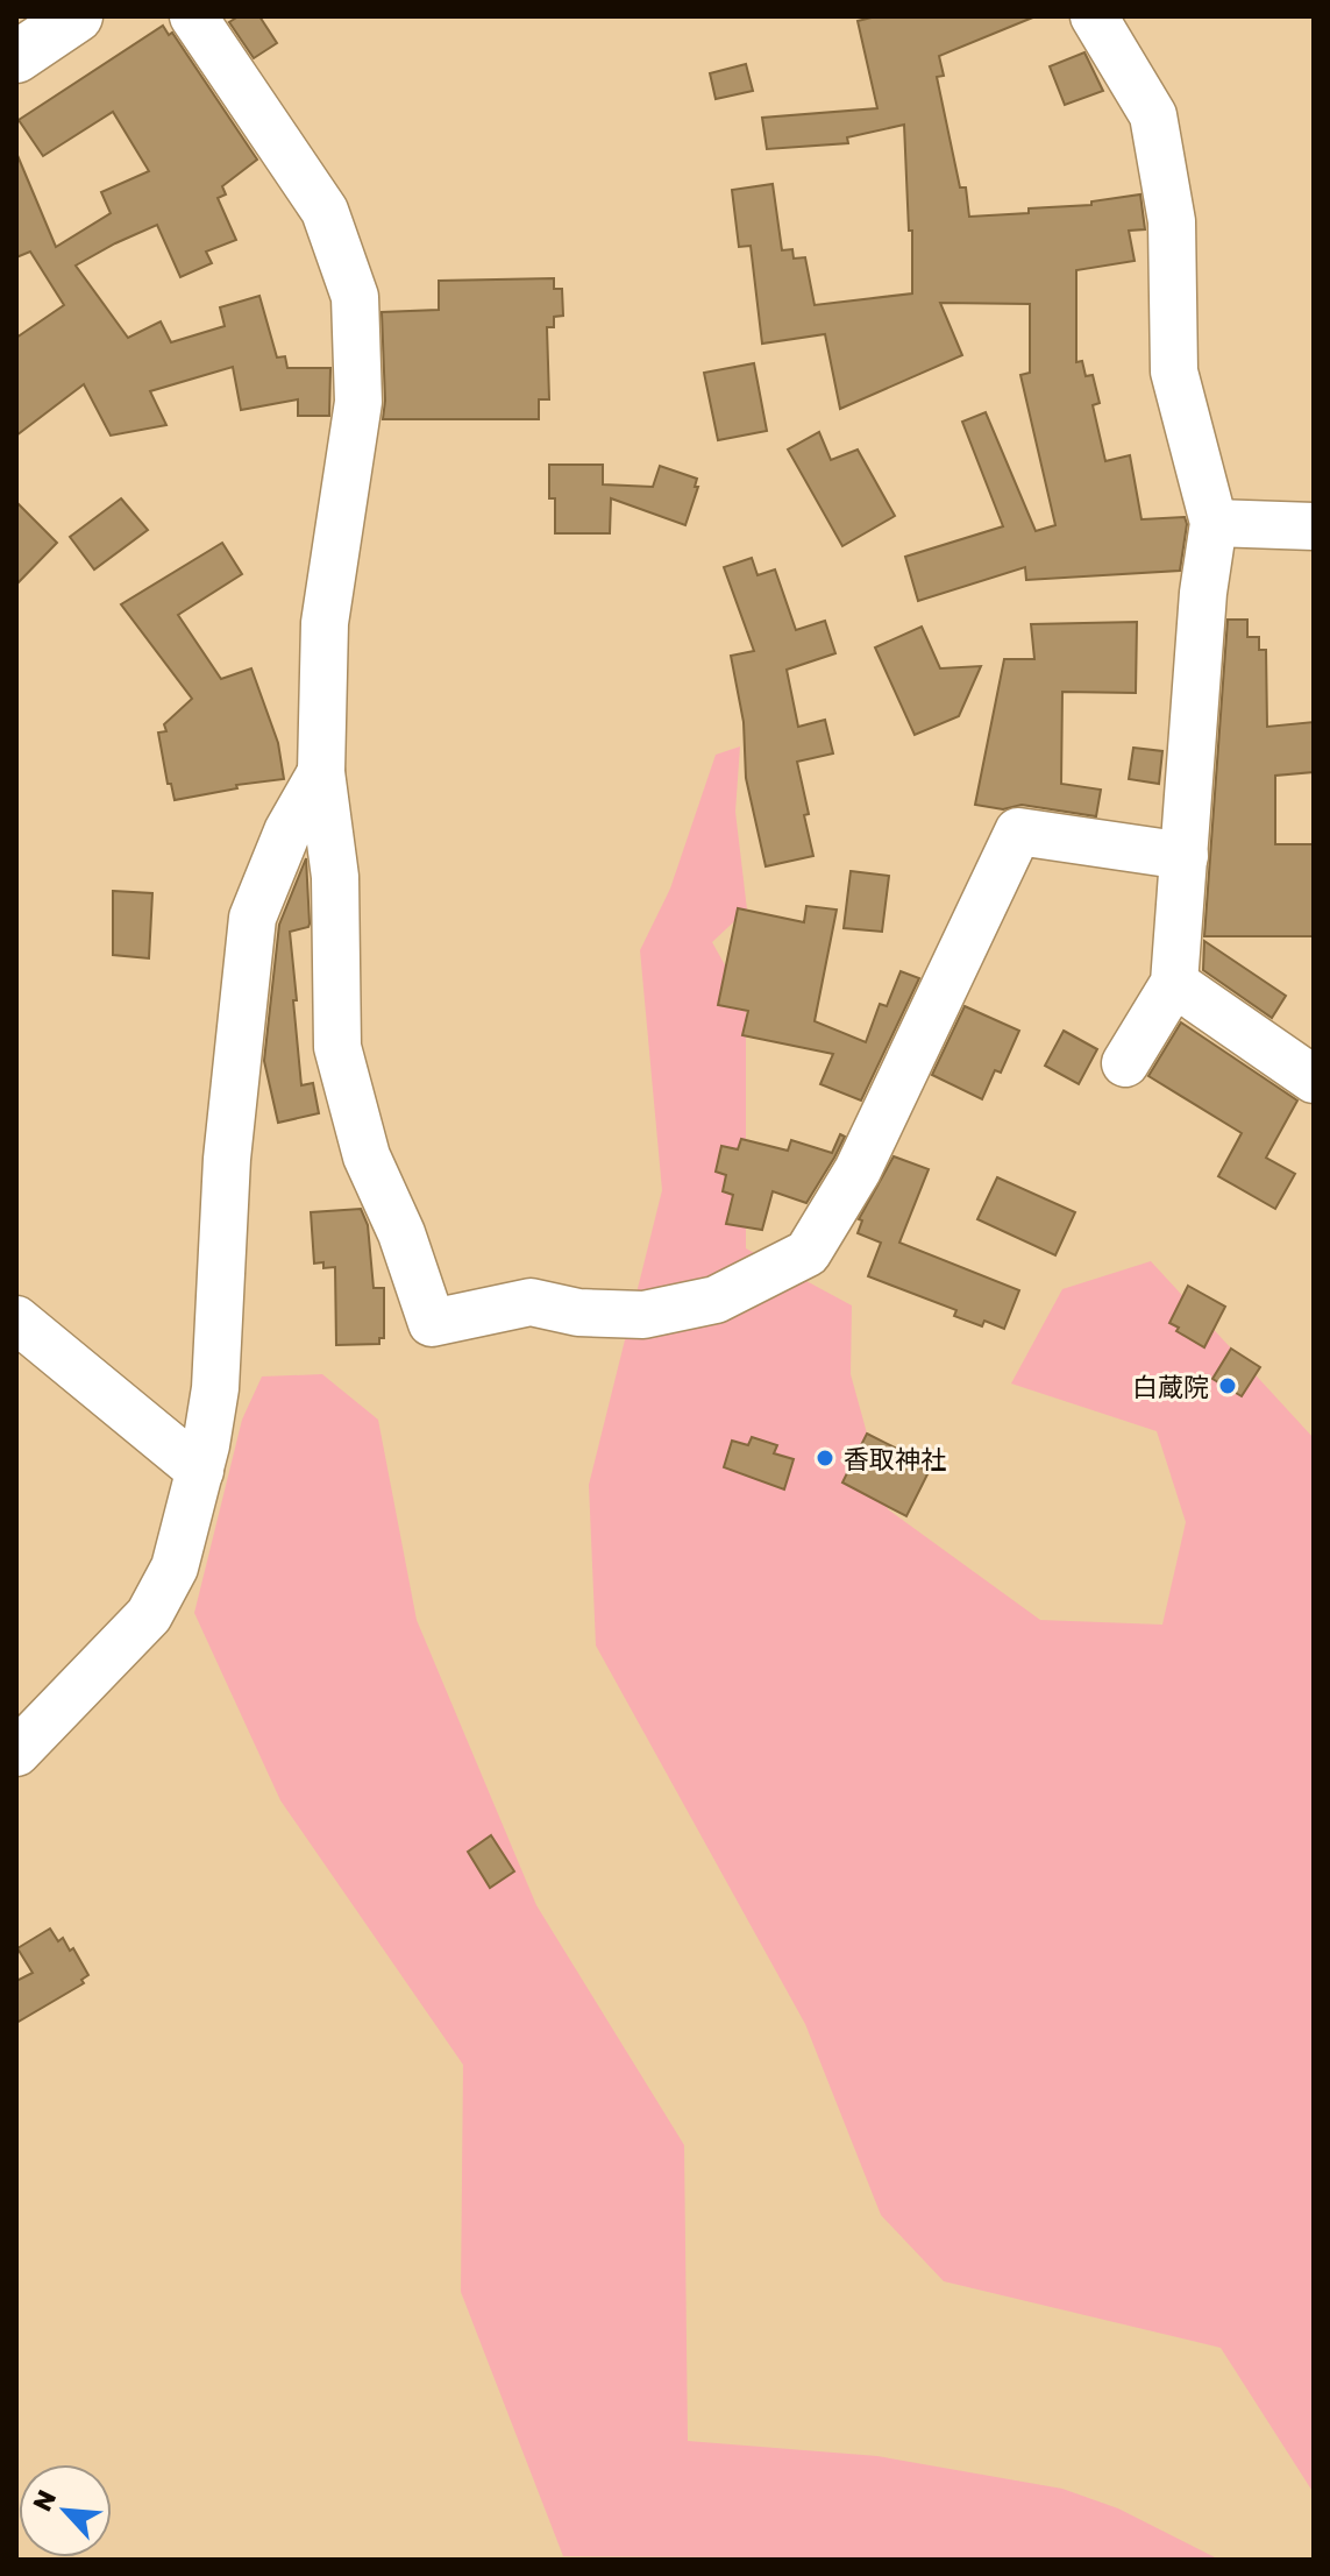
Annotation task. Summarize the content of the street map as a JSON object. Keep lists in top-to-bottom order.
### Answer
{
  "places": ["白蔵院", "香取神社"],
  "north": "top left"
}
